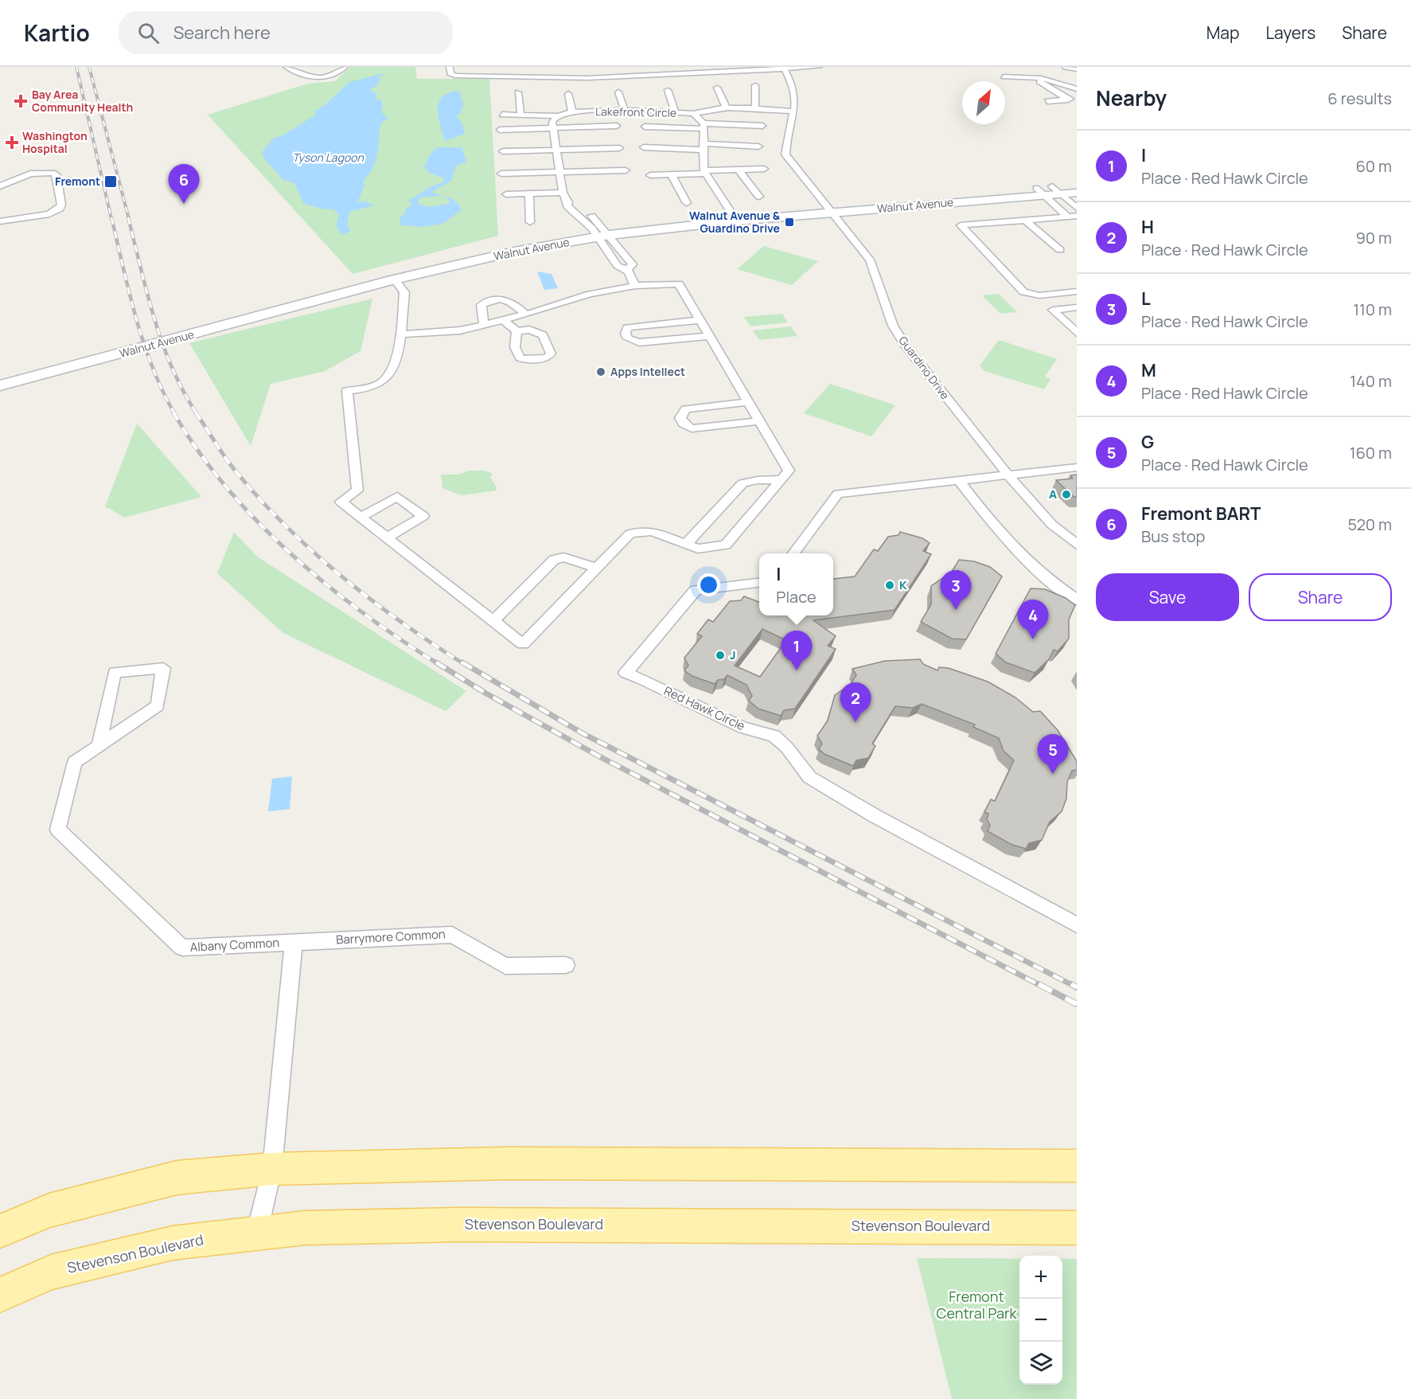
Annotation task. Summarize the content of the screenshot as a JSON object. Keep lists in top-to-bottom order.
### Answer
{
  "streets": {
    "main road": ["Walnut Avenue", "Stevenson Boulevard"],
    "street": [
      "Lakefront Circle",
      "Guardino Drive",
      "Red Hawk Circle",
      "Barrymore Common",
      "Albany Common"
    ]
  },
  "crossings": [
    ["Walnut Avenue", "Guardino Drive"],
    ["Barrymore Common", "Albany Common"],
    ["Albany Common", "Stevenson Boulevard"]
  ],
  "water": ["Tyson Lagoon"],
  "parks": ["Fremont Central Park"],
  "places": {
    "health": ["Bay Area Community Health", "Washington Hospital"],
    "transit": ["Fremont", "Walnut Avenue & Guardino Drive"],
    "other": [
      "Apps Intellect",
      "A",
      "K",
      "J"
    ]
  },
  "north": "top right",
  "page": {
    "header": "Kartio",
    "search": "Search here",
    "nav": ["Map", "Layers", "Share"],
    "heading": ["Nearby", "6 results"],
    "list": [
      {
        "mark": "1",
        "name": "I",
        "note": "Place · Red Hawk Circle",
        "value": "60 m"
      },
      {
        "mark": "2",
        "name": "H",
        "note": "Place · Red Hawk Circle",
        "value": "90 m"
      },
      {
        "mark": "3",
        "name": "L",
        "note": "Place · Red Hawk Circle",
        "value": "110 m"
      },
      {
        "mark": "4",
        "name": "M",
        "note": "Place · Red Hawk Circle",
        "value": "140 m"
      },
      {
        "mark": "5",
        "name": "G",
        "note": "Place · Red Hawk Circle",
        "value": "160 m"
      },
      {
        "mark": "6",
        "name": "Fremont BART",
        "note": "Bus stop",
        "value": "520 m"
      }
    ],
    "pins": [
      "6",
      "3",
      "4",
      "1",
      "2",
      "5"
    ],
    "popup": ["I", "Place"],
    "buttons": ["Save", "Share"],
    "map_buttons": ["+", "−"]
  }
}
